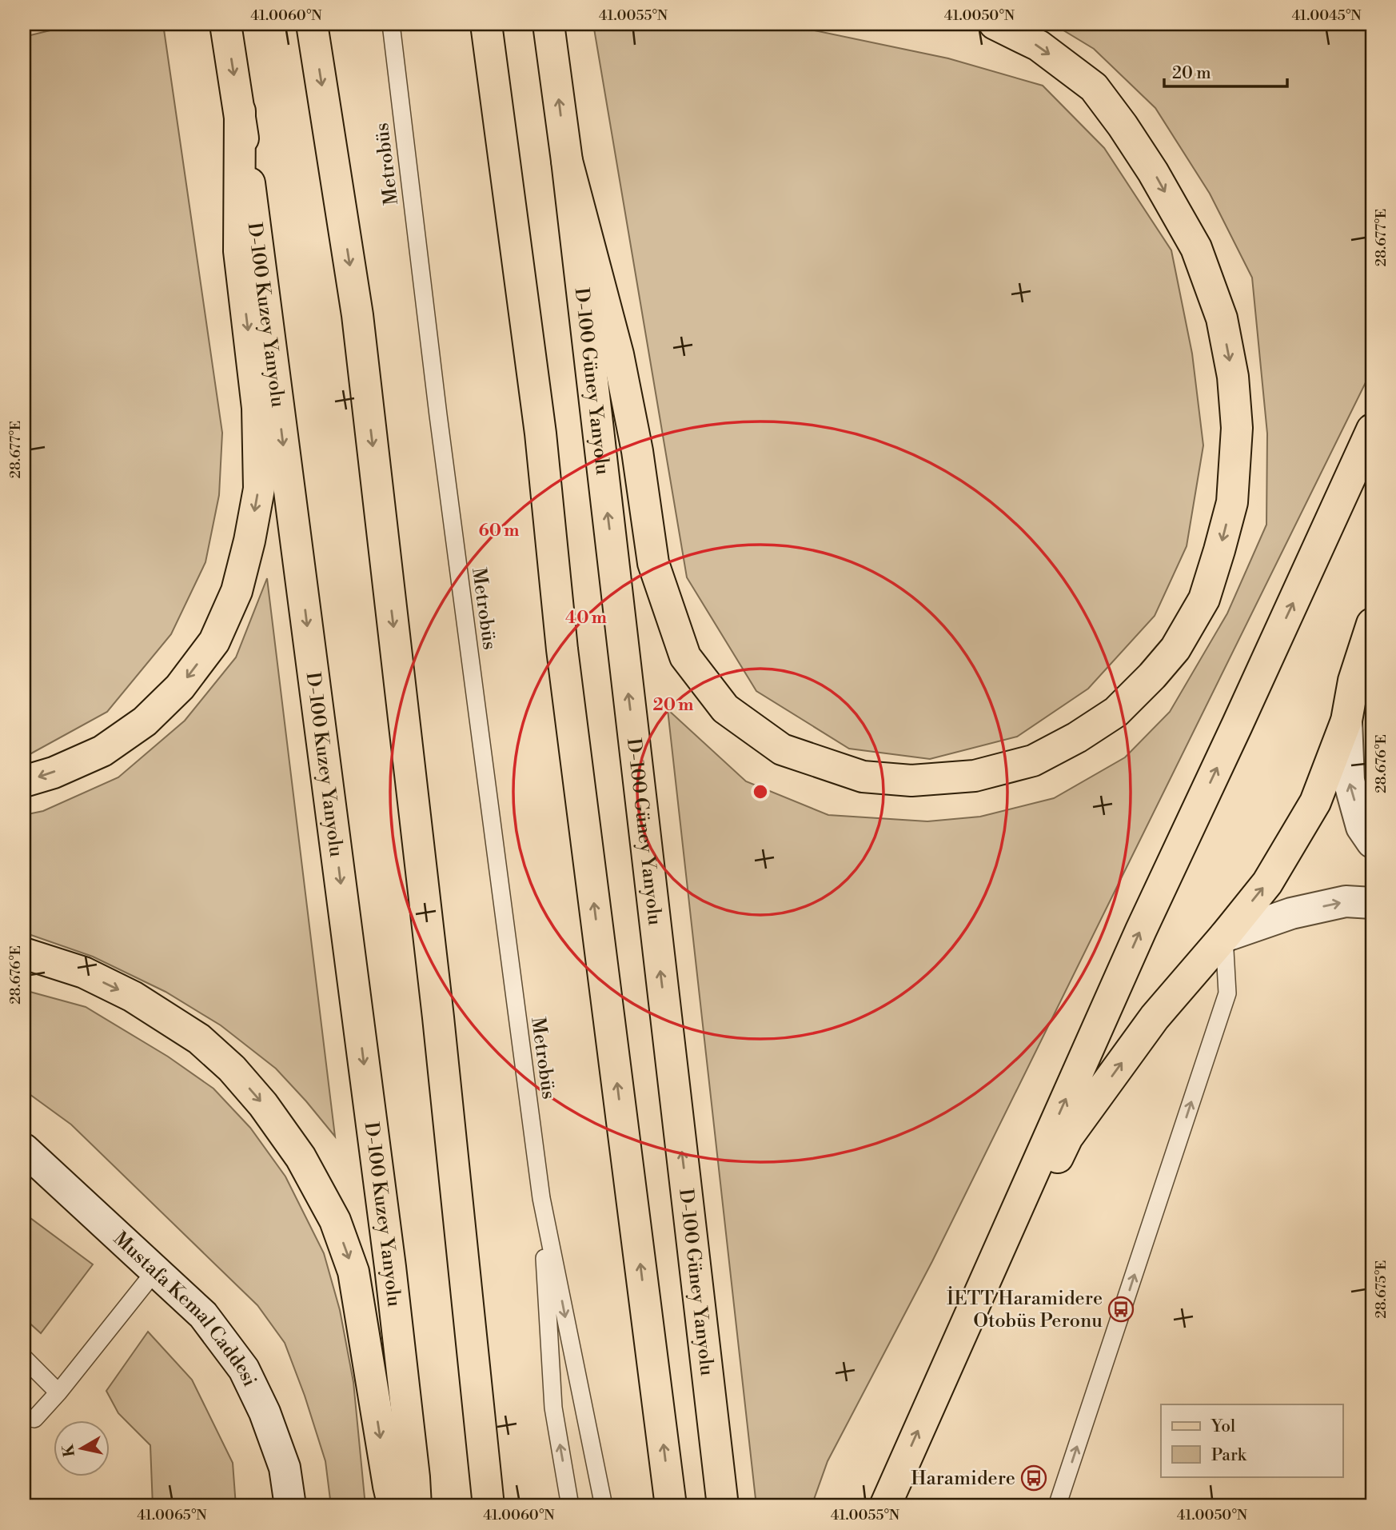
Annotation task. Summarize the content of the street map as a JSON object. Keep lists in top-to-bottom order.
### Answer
{
  "streets": {
    "main road": ["D-100 Kuzey Yanyolu", "D-100 Güney Yanyolu", "Mustafa Kemal Caddesi"],
    "lane": ["Metrobüs"]
  },
  "places": {
    "bus stop": ["İETT Haramidere Otobüs Peronu", "Haramidere"]
  },
  "legend": ["Yol", "Park"],
  "scale_bar": "20 m",
  "north": "left",
  "coordinates": [
    "41.0060°N",
    "41.0055°N",
    "41.0050°N",
    "41.0045°N",
    "28.677°E",
    "28.676°E",
    "28.675°E",
    "41.0065°N"
  ],
  "rings": ["60 m", "40 m", "20 m"]
}
